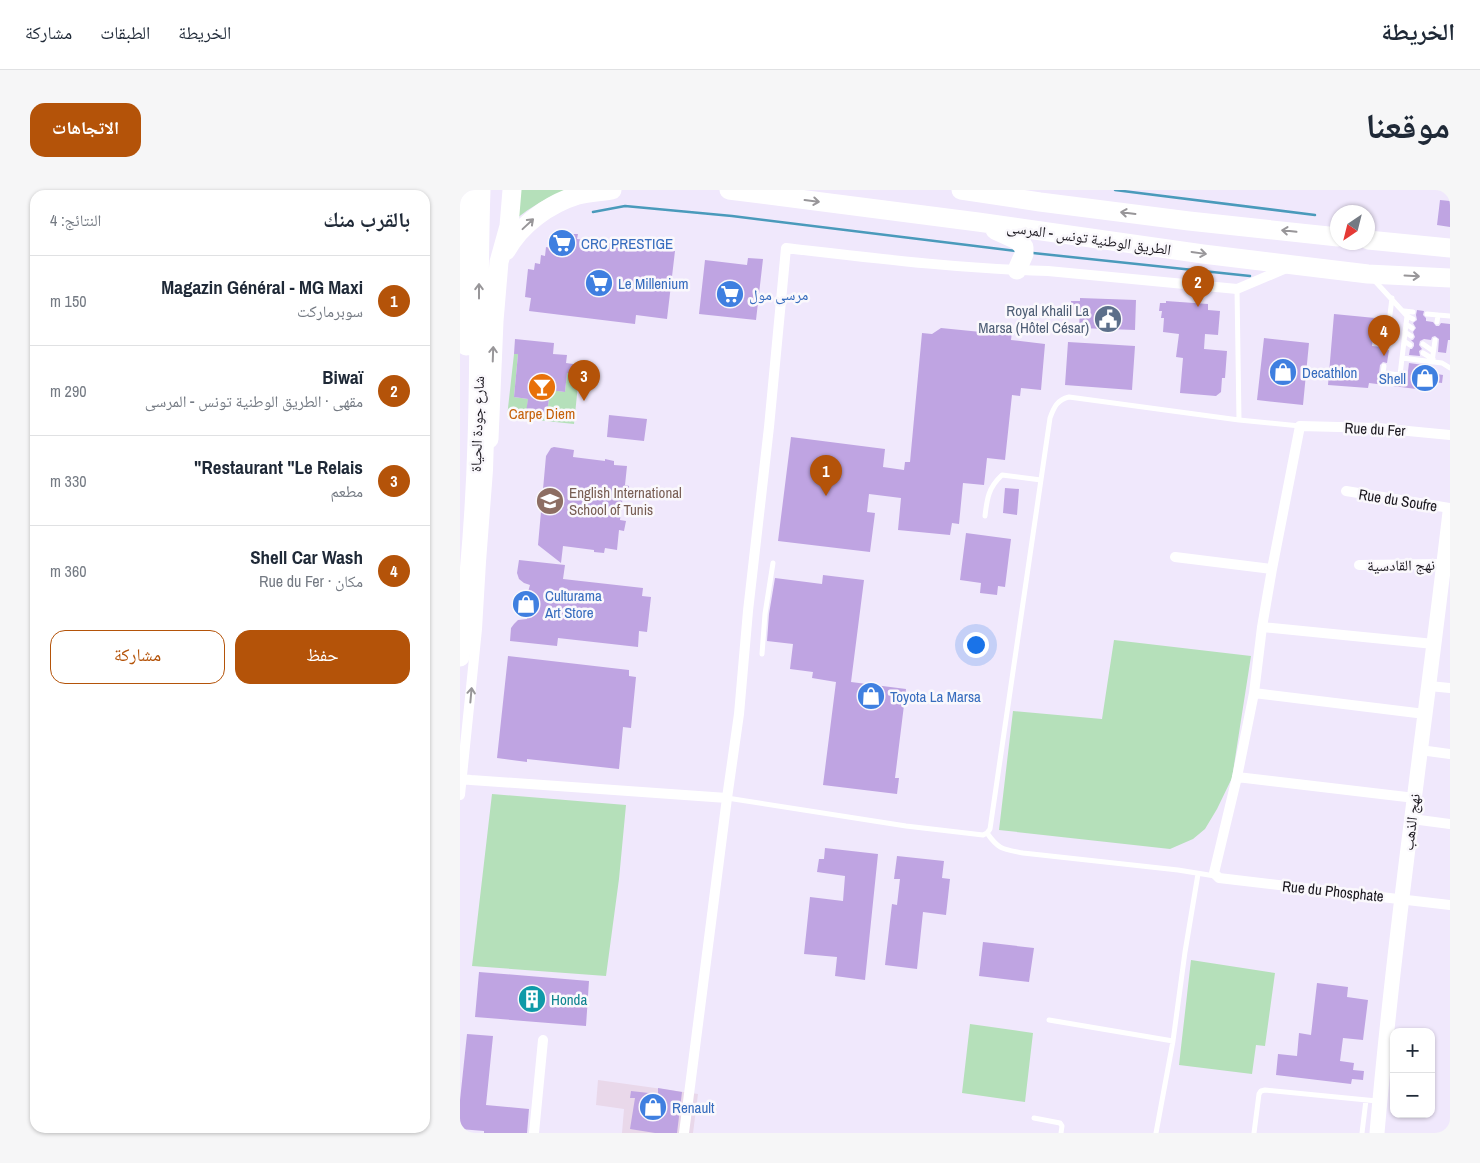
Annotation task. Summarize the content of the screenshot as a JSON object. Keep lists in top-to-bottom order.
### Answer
{
  "streets": {
    "highway": ["الطريق الوطنية تونس - المرسى", "شارع جودة الحياة"],
    "street": [
      "Rue du Fer",
      "Rue du Soufre",
      "نهج القادسية",
      "نهج الذهب",
      "Rue du Phosphate"
    ]
  },
  "crossings": [
    ["نهج القادسية", "نهج الذهب"],
    ["نهج الذهب", "Rue du Phosphate"]
  ],
  "places": {
    "supermarket": ["CRC PRESTIGE", "Le Millenium", "مرسى مول"],
    "public building": ["Royal Khalil La Marsa (Hôtel César)"],
    "shop": [
      "Decathlon",
      "Shell",
      "Culturama Art Store",
      "Toyota La Marsa",
      "Renault"
    ],
    "bar": ["Carpe Diem"],
    "school or university": ["English International School of Tunis"],
    "building": ["Honda"]
  },
  "north": "bottom left",
  "page": {
    "header": "الخريطة",
    "nav": ["الخريطة", "الطبقات", "مشاركة"],
    "title": "موقعنا",
    "buttons": [
      "الاتجاهات",
      ["حفظ", "مشاركة"]
    ],
    "heading": ["بالقرب منك", "النتائج: 4"],
    "list": [
      {
        "mark": "1",
        "name": "Magazin Général - MG Maxi",
        "note": "سوبرماركت",
        "value": "150 m"
      },
      {
        "mark": "2",
        "name": "Biwaï",
        "note": "مقهى · الطريق الوطنية تونس - المرسى",
        "value": "290 m"
      },
      {
        "mark": "3",
        "name": "Restaurant \"Le Relais\"",
        "note": "مطعم",
        "value": "330 m"
      },
      {
        "mark": "4",
        "name": "Shell Car Wash",
        "note": "مكان · Rue du Fer",
        "value": "360 m"
      }
    ],
    "pins": [
      "2",
      "4",
      "3",
      "1"
    ],
    "map_buttons": ["+", "−"]
  }
}
